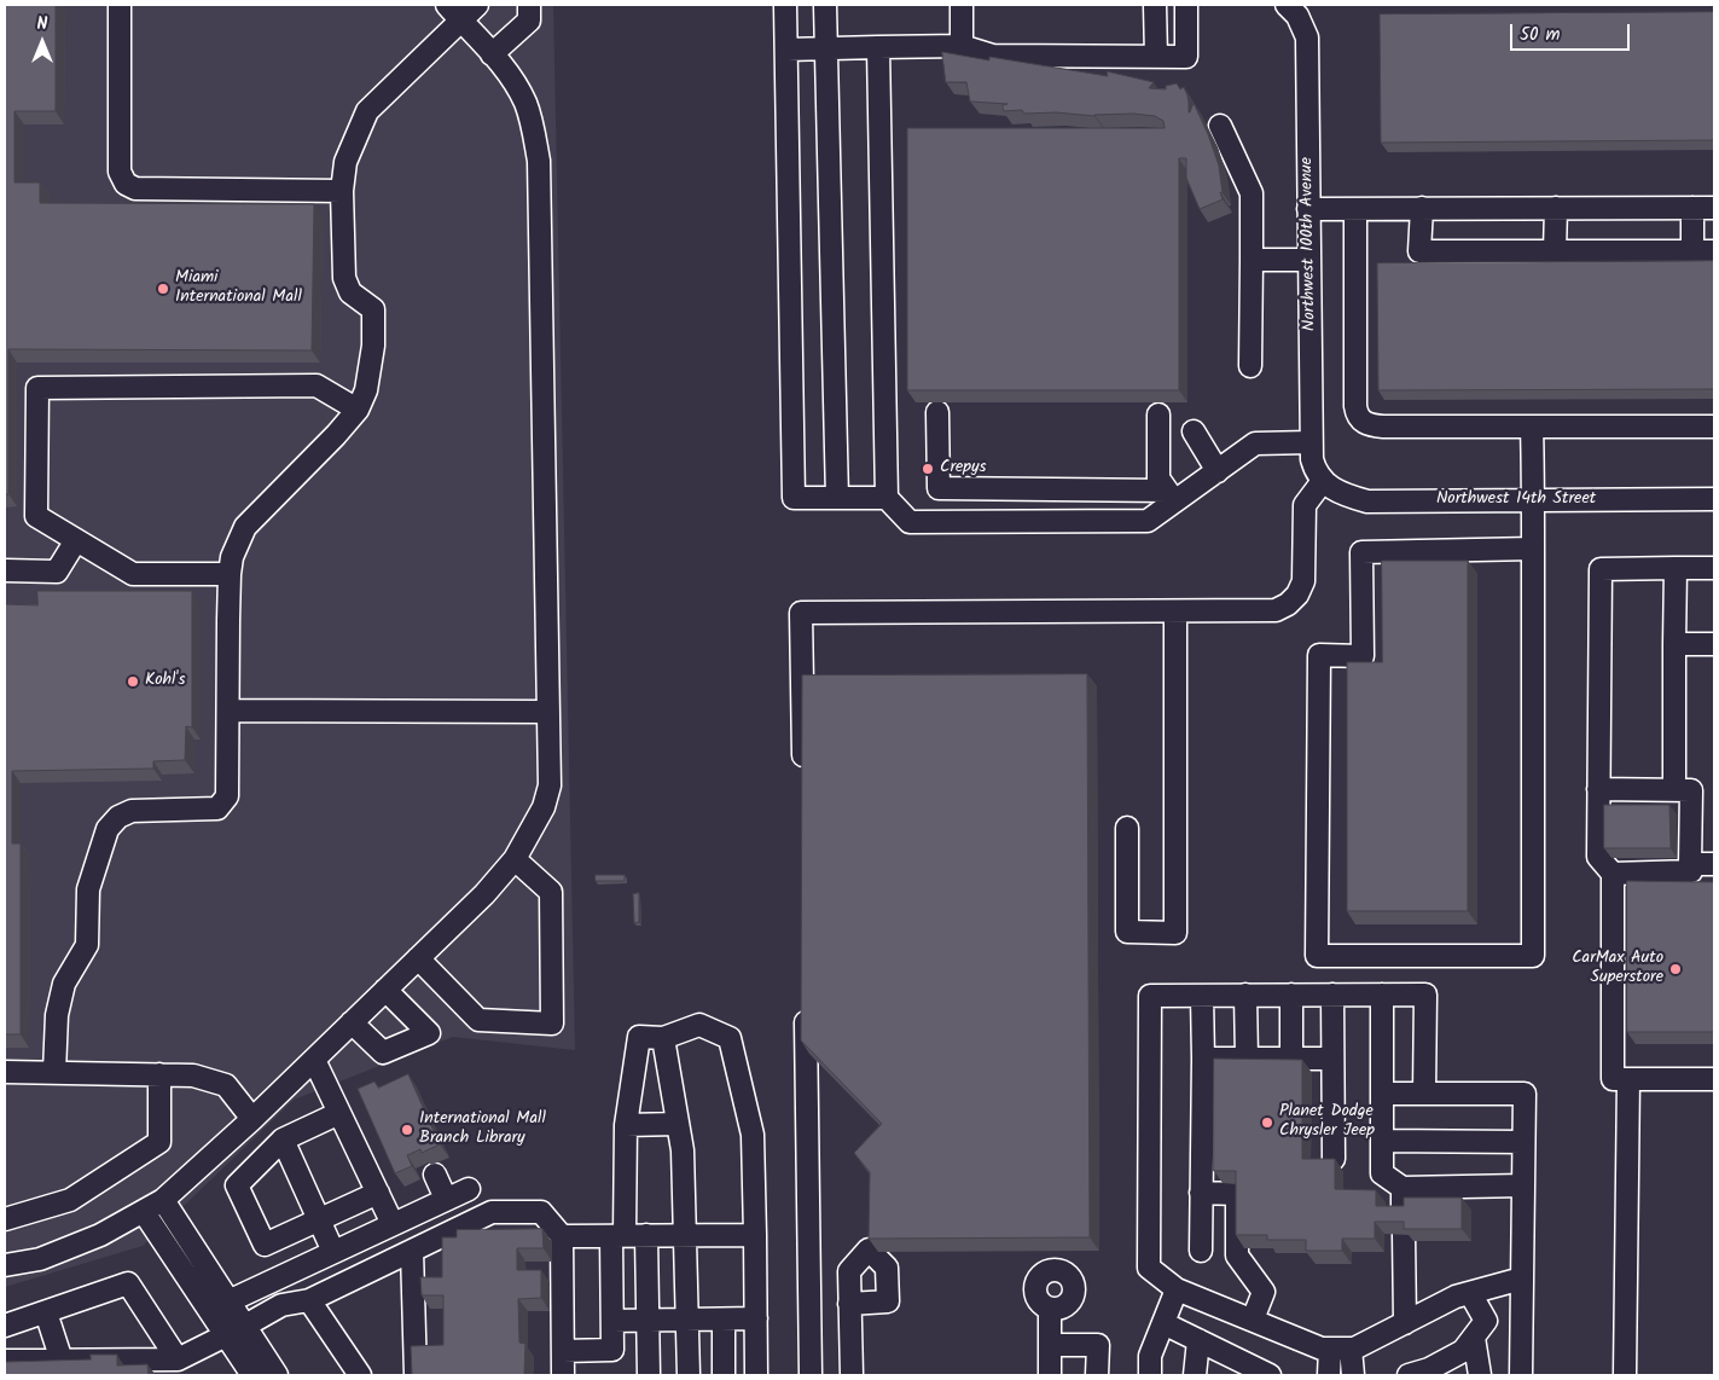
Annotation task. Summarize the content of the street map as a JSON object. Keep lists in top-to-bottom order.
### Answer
{
  "streets": {
    "street": ["Northwest 100th Avenue", "Northwest 14th Street"]
  },
  "crossings": [
    ["Northwest 100th Avenue", "Northwest 14th Street"]
  ],
  "places": [
    "Miami International Mall",
    "Crepys",
    "Kohl's",
    "CarMax Auto Superstore",
    "Planet Dodge Chrysler Jeep",
    "International Mall Branch Library"
  ],
  "scale_bar": "50 m",
  "north": "top"
}
